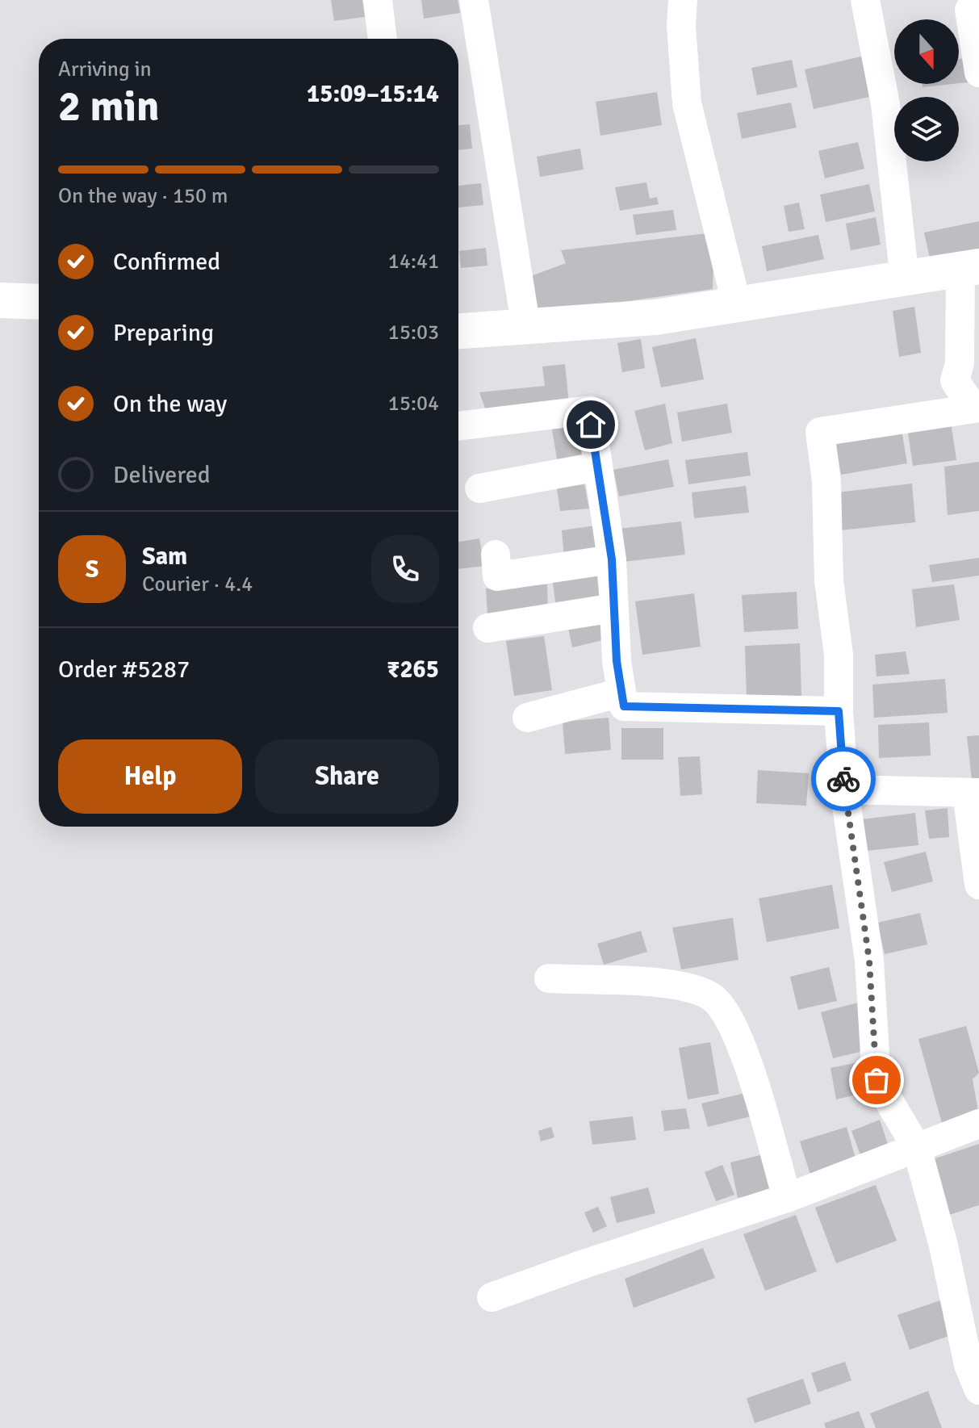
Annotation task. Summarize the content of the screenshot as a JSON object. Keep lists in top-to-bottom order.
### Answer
{
  "north": "bottom",
  "page": {
    "heading": ["2 min", "Arriving in", "15:09–15:14"],
    "panel": [
      "Sam",
      "Courier · 4.4",
      "Order #5287",
      "₹265"
    ],
    "bar": "On the way · 150 m",
    "list": [
      ["Confirmed", "14:41"],
      ["Preparing", "15:03"],
      ["On the way", "15:04"],
      "Delivered"
    ],
    "round": "S",
    "buttons": ["Help", "Share"]
  }
}
